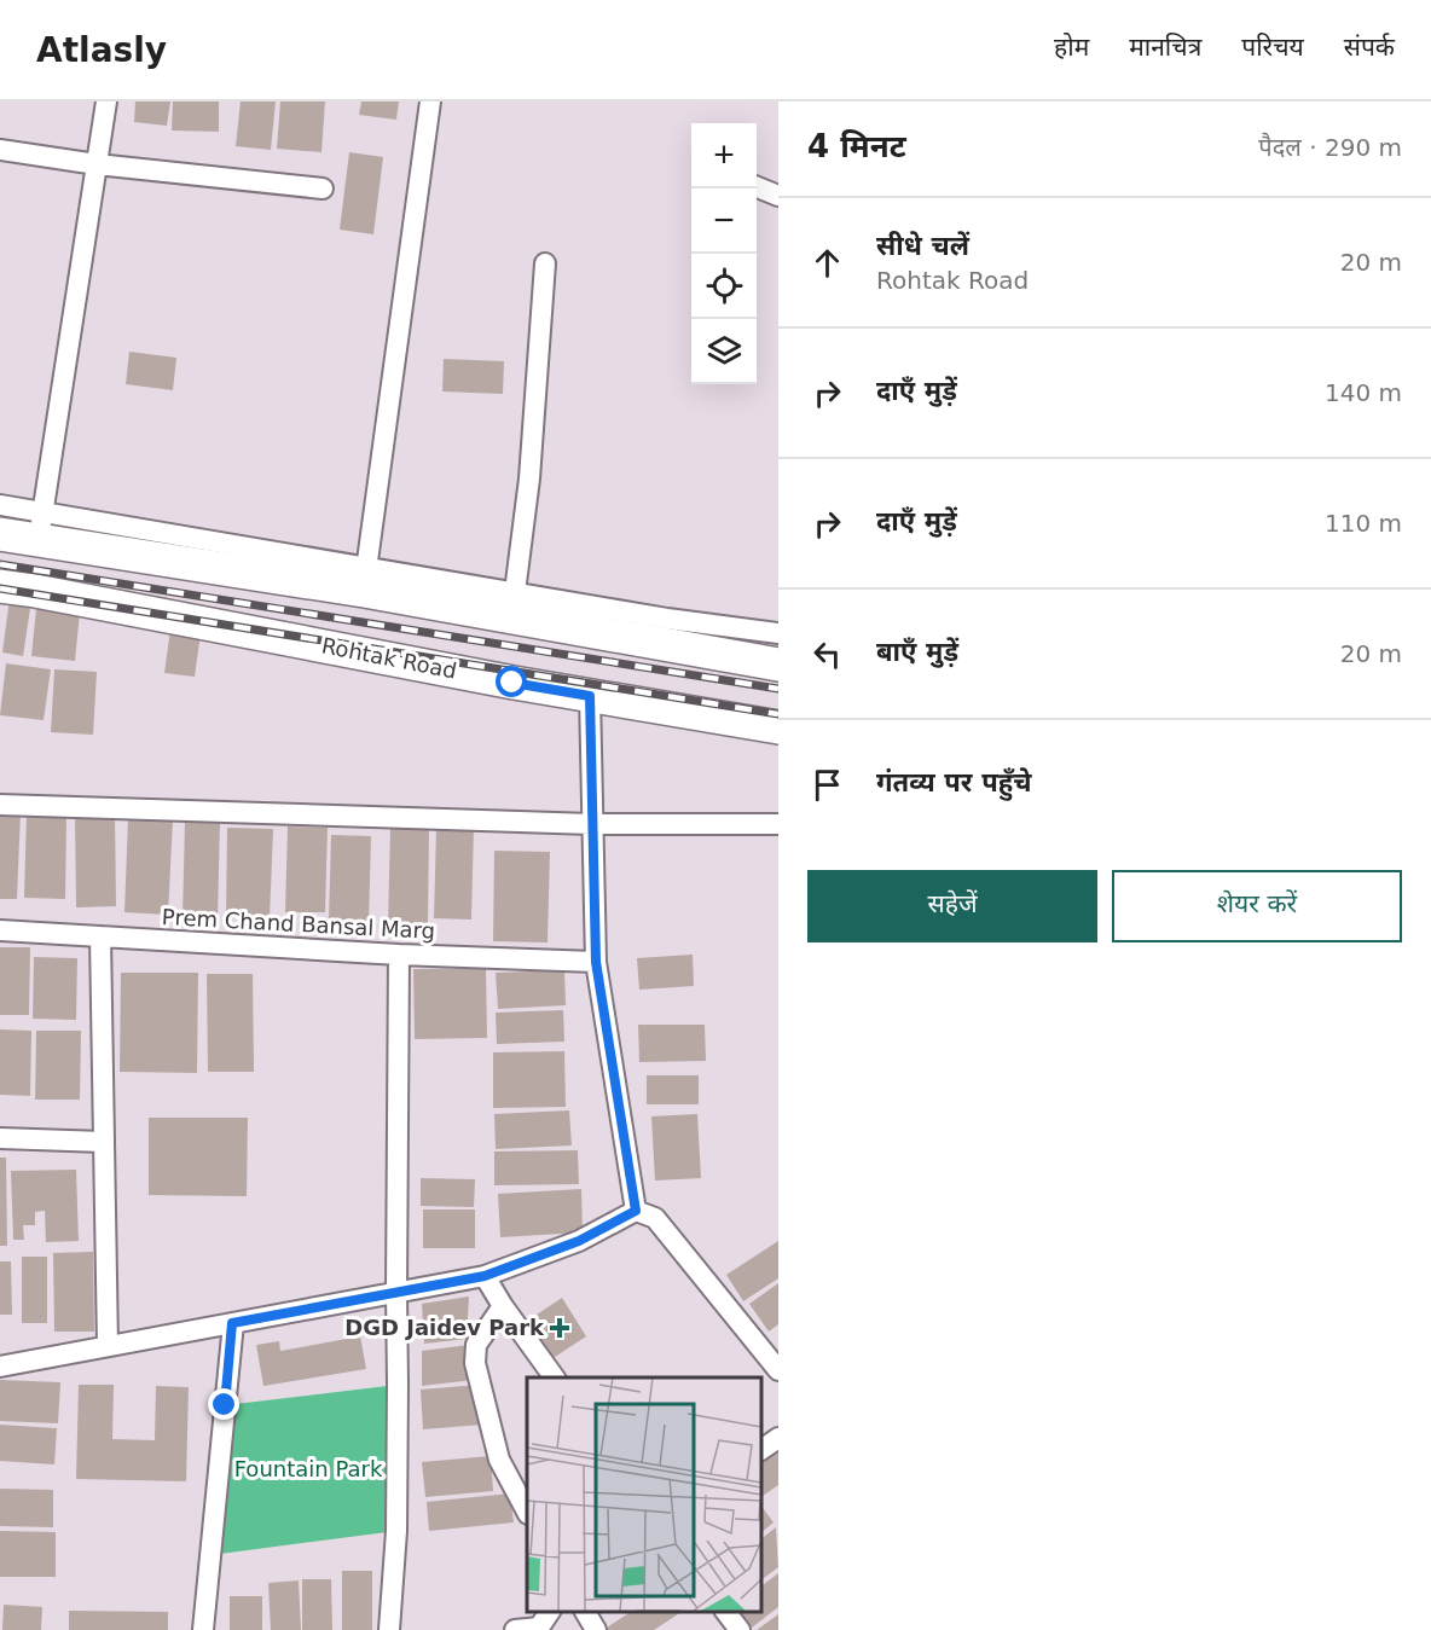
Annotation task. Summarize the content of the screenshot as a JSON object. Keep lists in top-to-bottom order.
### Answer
{
  "streets": {
    "main road": ["Rohtak Road"],
    "street": ["Prem Chand Bansal Marg"]
  },
  "parks": ["Fountain Park"],
  "places": {
    "health": ["DGD Jaidev Park"]
  },
  "page": {
    "header": "Atlasly",
    "nav": [
      "होम",
      "मानचित्र",
      "परिचय",
      "संपर्क"
    ],
    "heading": ["4 मिनट", "पैदल · 290 m"],
    "map_buttons": ["+", "−"],
    "list": [
      ["सीधे चलें", "Rohtak Road", "20 m"],
      ["दाएँ मुड़ें", "140 m"],
      ["दाएँ मुड़ें", "110 m"],
      ["बाएँ मुड़ें", "20 m"],
      "गंतव्य पर पहुँचे"
    ],
    "buttons": ["सहेजें", "शेयर करें"]
  }
}
